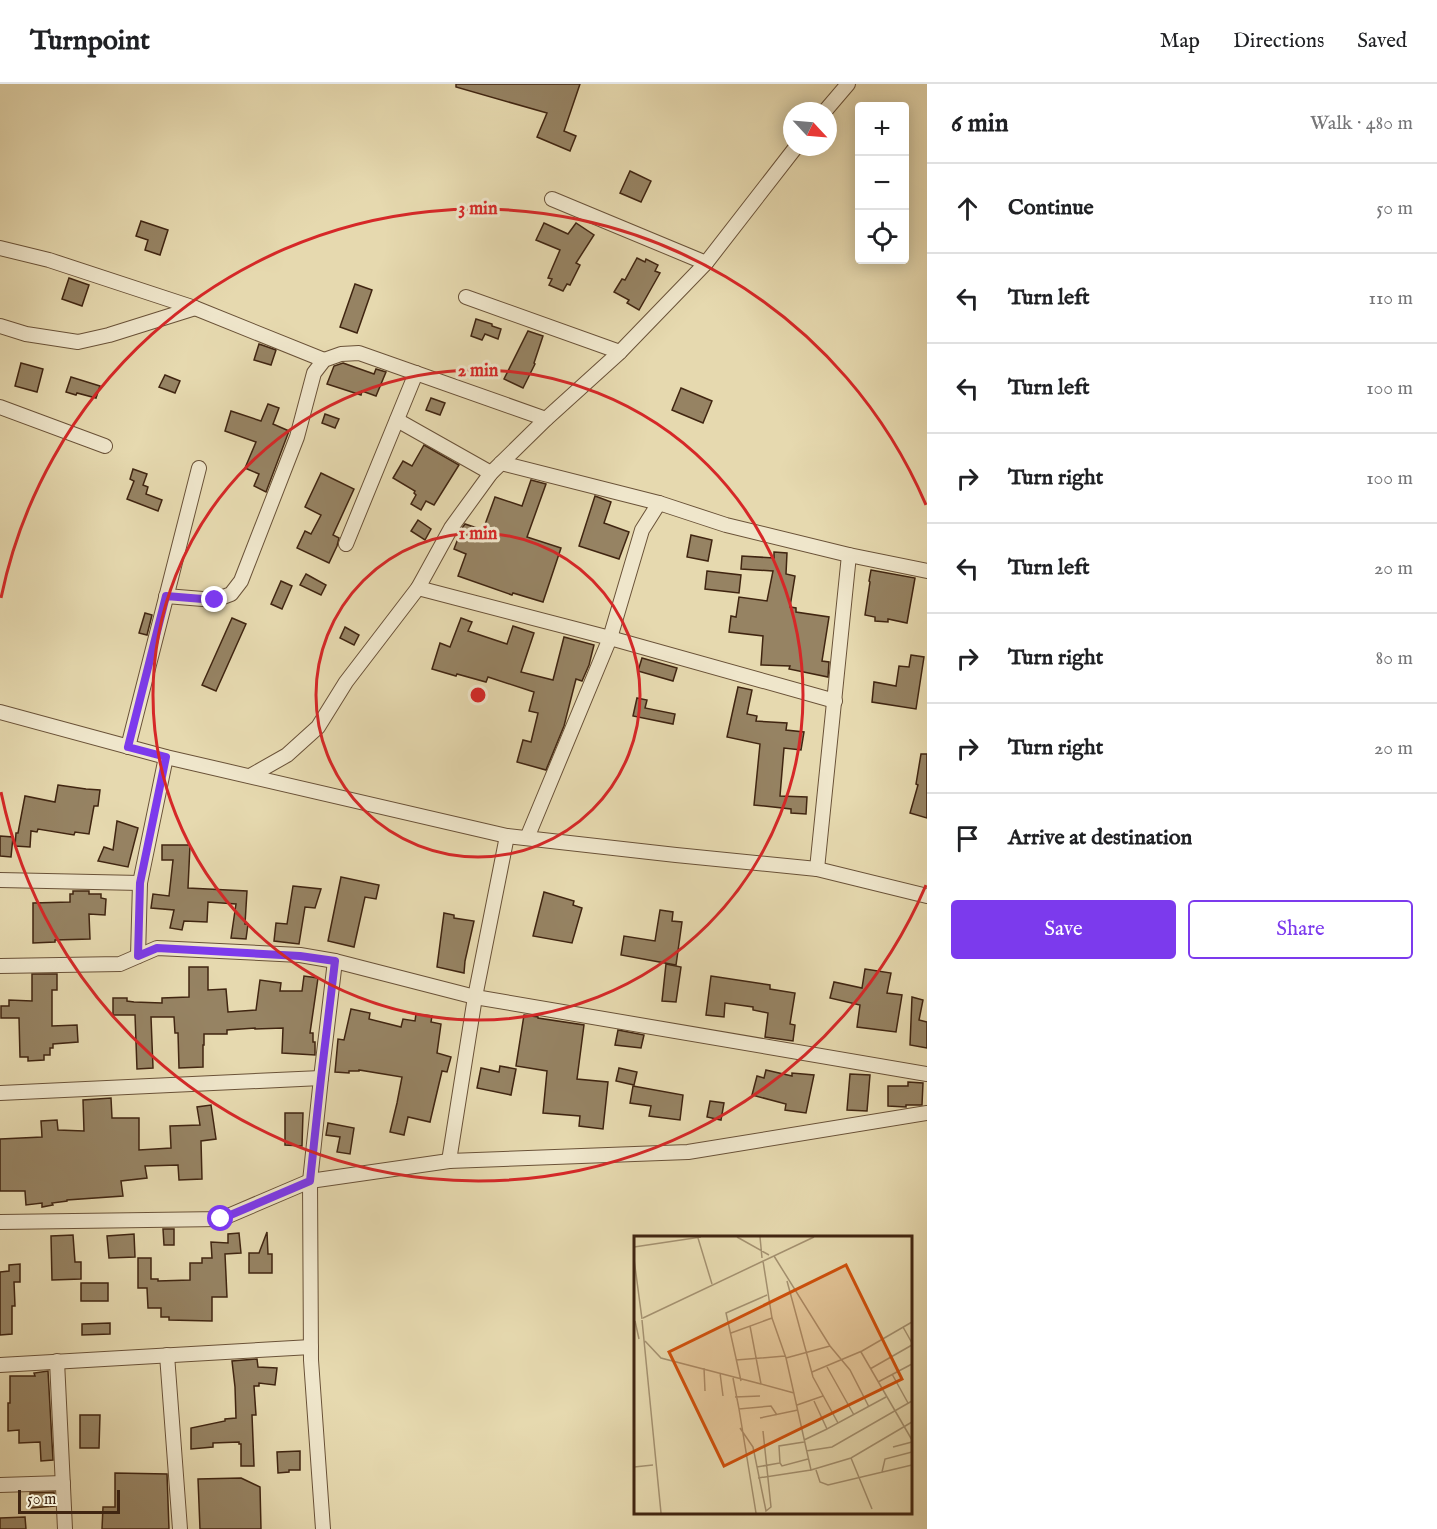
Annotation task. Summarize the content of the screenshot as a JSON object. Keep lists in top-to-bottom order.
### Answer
{
  "scale_bar": "50 m",
  "north": "bottom right",
  "page": {
    "header": "Turnpoint",
    "nav": ["Map", "Directions", "Saved"],
    "heading": ["6 min", "Walk · 480 m"],
    "map_buttons": ["+", "−"],
    "list": [
      ["Continue", "50 m"],
      ["Turn left", "110 m"],
      ["Turn left", "100 m"],
      ["Turn right", "100 m"],
      ["Turn left", "20 m"],
      ["Turn right", "80 m"],
      ["Turn right", "20 m"],
      "Arrive at destination"
    ],
    "buttons": ["Save", "Share"],
    "scale": "50 m"
  },
  "rings": ["3 min", "2 min", "1 min"]
}
